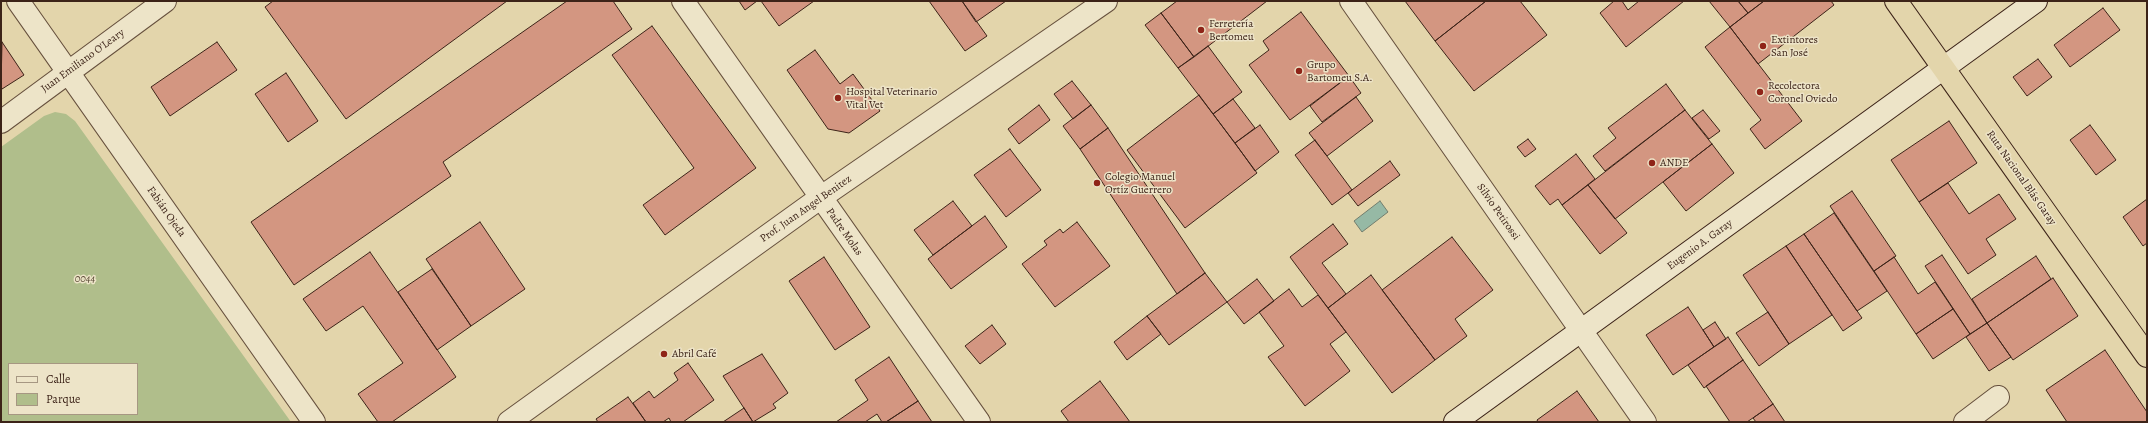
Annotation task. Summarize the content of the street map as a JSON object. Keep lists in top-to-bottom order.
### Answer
{
  "streets": {
    "highway": ["Ruta Nacional Blás Garay"],
    "street": [
      "Juan Emiliano O'Leary",
      "Prof. Juan Angel Benitez",
      "Fabián Ojeda",
      "Silvio Petirossi",
      "Padre Molas",
      "Eugenio A. Garay"
    ]
  },
  "crossings": [
    ["Juan Emiliano O'Leary", "Fabián Ojeda"],
    ["Ruta Nacional Blás Garay", "Eugenio A. Garay"],
    ["Prof. Juan Angel Benitez", "Padre Molas"],
    ["Silvio Petirossi", "Eugenio A. Garay"]
  ],
  "parks": ["0044"],
  "places": [
    "Ferretería Bertomeu",
    "Extintores San José",
    "Grupo Bartomeu S.A.",
    "Recolectora Coronel Oviedo",
    "Hospital Veterinario Vital Vet",
    "ANDE",
    "Colegio Manuel Ortíz Guerrero",
    "Abril Café"
  ],
  "legend": ["Calle", "Parque"]
}
